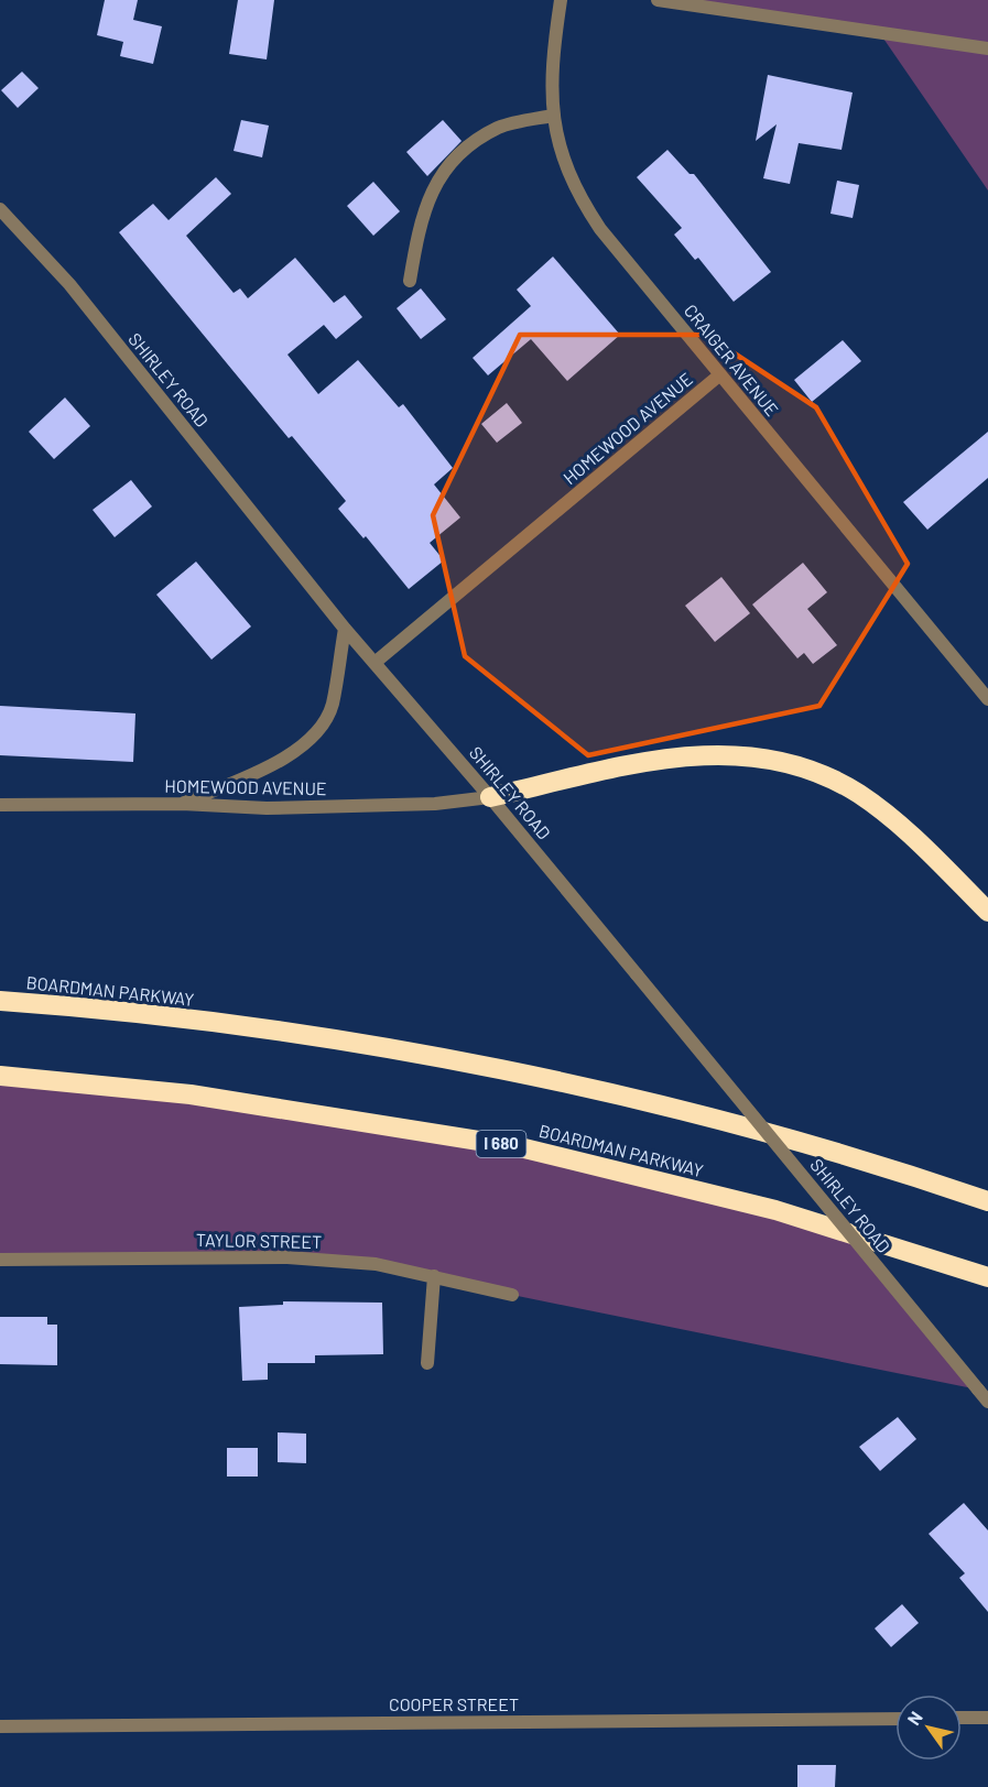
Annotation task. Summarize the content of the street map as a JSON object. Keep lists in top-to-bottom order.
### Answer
{
  "streets": {
    "highway": ["BOARDMAN PARKWAY", "I 680"],
    "street": [
      "CRAIGER AVENUE",
      "SHIRLEY ROAD",
      "HOMEWOOD AVENUE",
      "TAYLOR STREET",
      "COOPER STREET"
    ]
  },
  "crossings": [
    ["CRAIGER AVENUE", "HOMEWOOD AVENUE"],
    ["SHIRLEY ROAD", "HOMEWOOD AVENUE"]
  ],
  "north": "top left"
}
